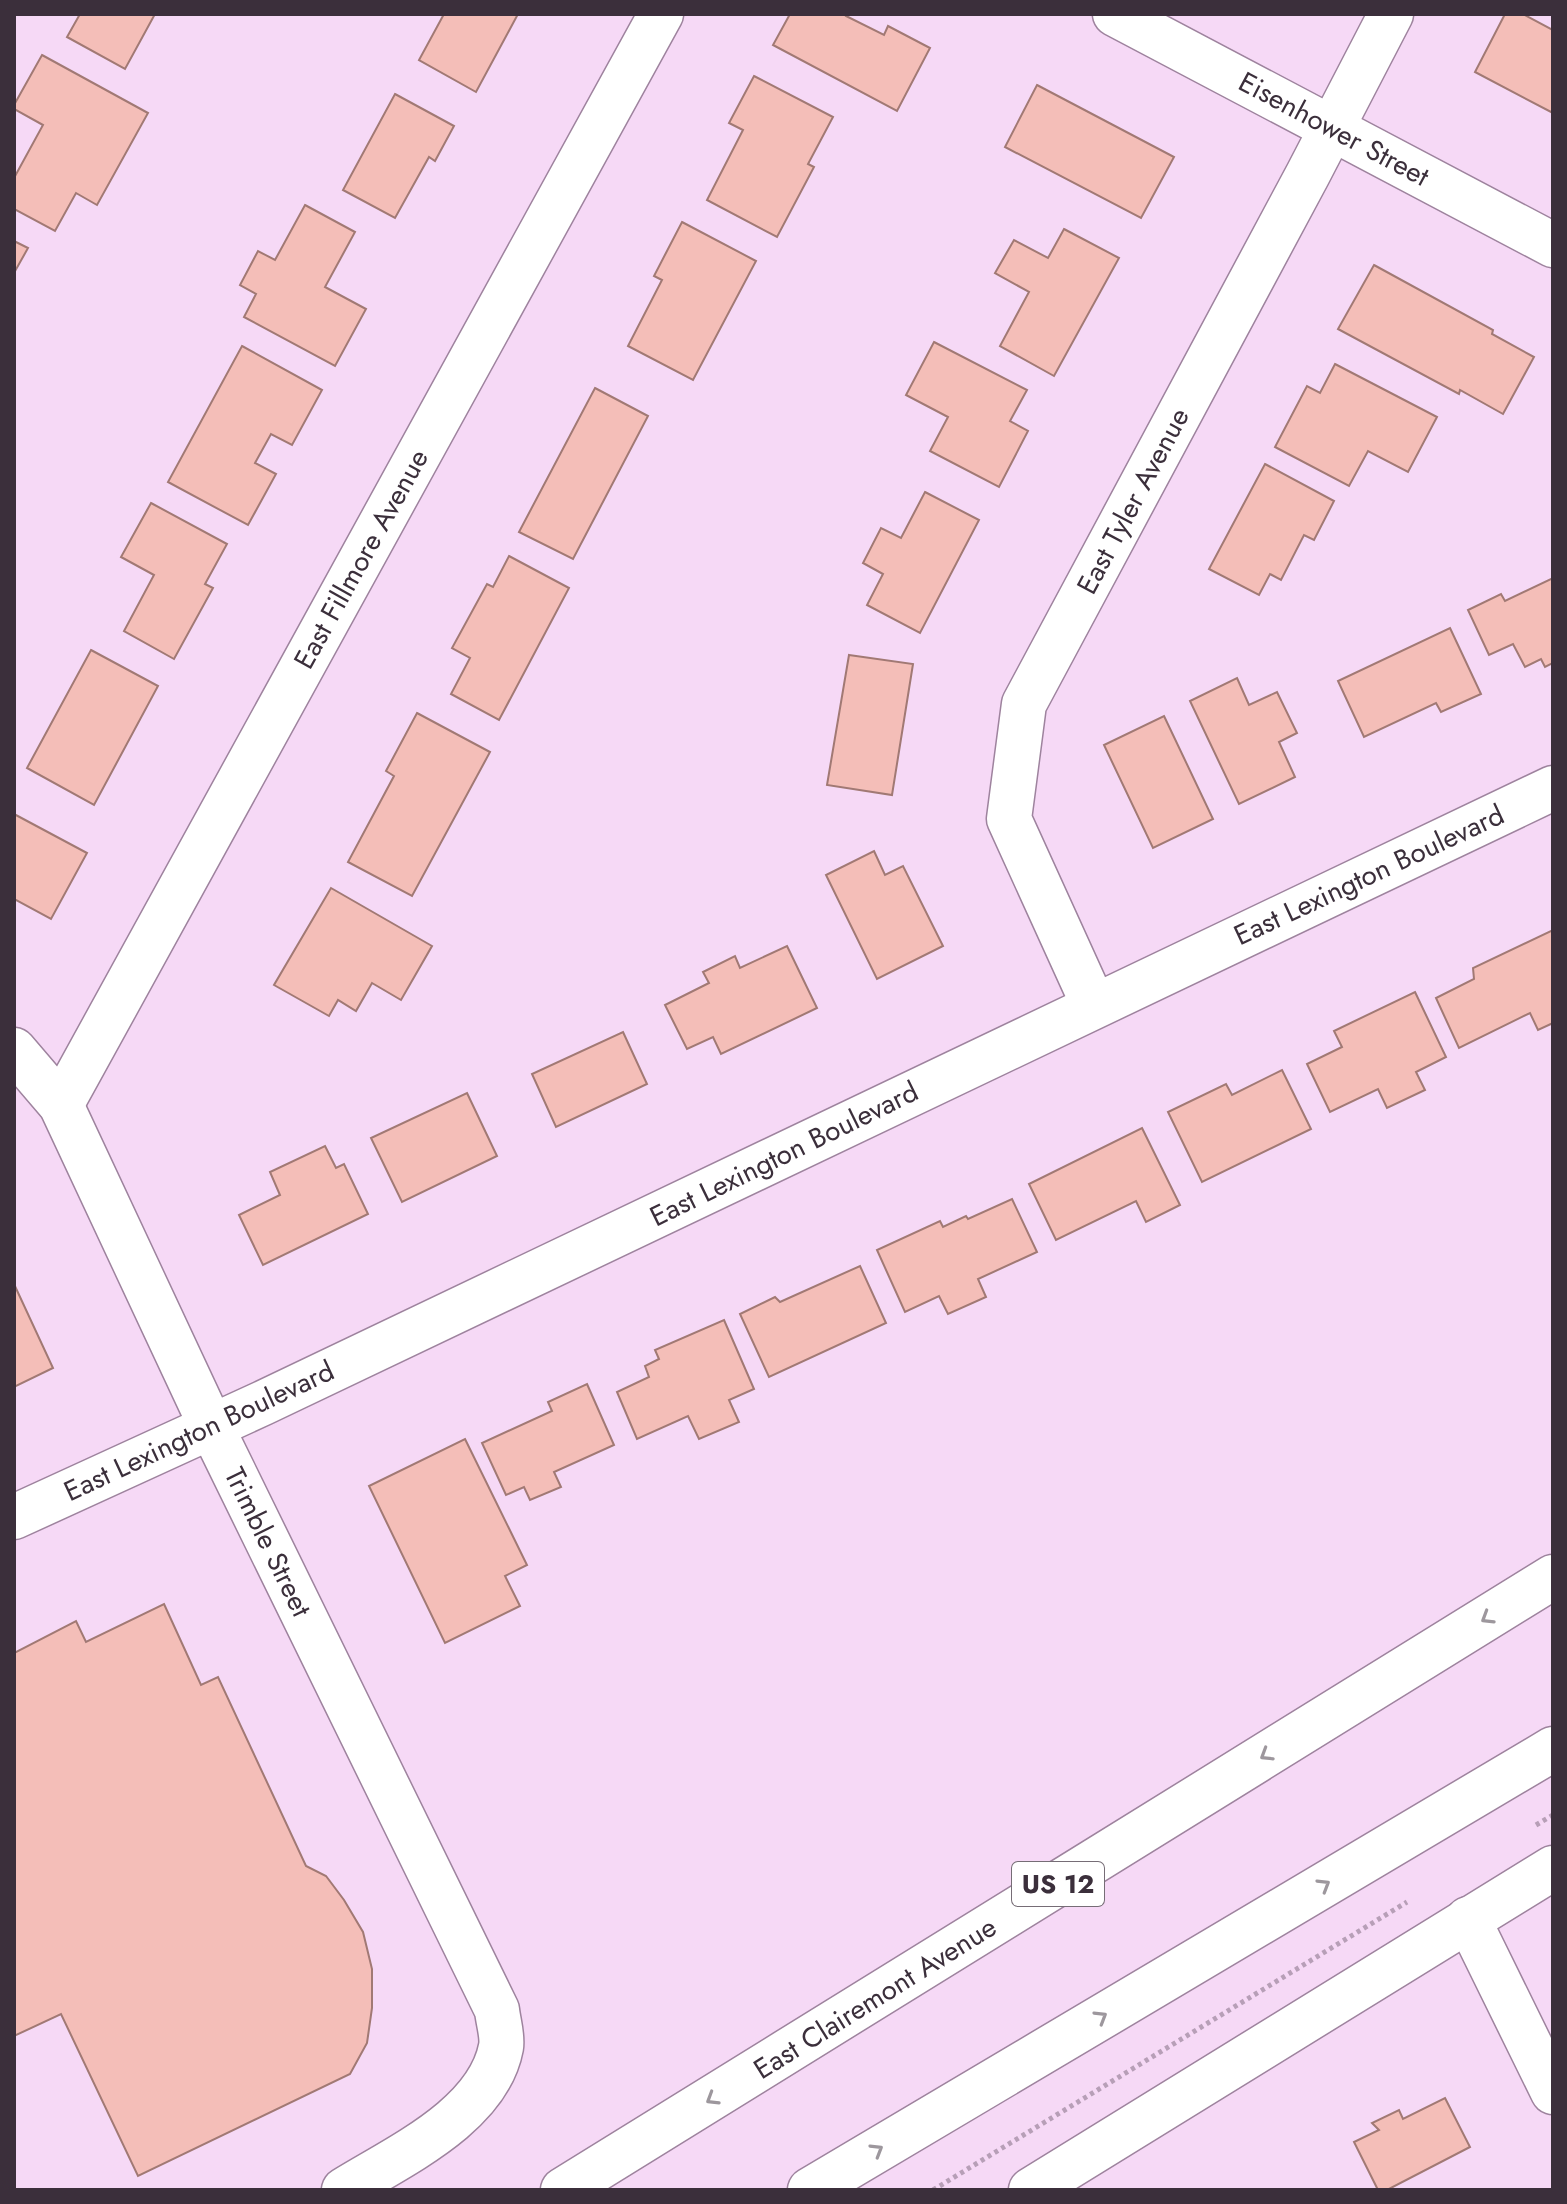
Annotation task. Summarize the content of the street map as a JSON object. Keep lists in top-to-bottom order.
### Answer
{
  "streets": {
    "street": [
      "Eisenhower Street",
      "East Tyler Avenue",
      "East Fillmore Avenue",
      "East Lexington Boulevard",
      "Trimble Street",
      "US 12",
      "East Clairemont Avenue"
    ]
  },
  "crossings": [
    ["Eisenhower Street", "East Tyler Avenue"],
    ["East Tyler Avenue", "East Lexington Boulevard"],
    ["East Fillmore Avenue", "Trimble Street"],
    ["East Lexington Boulevard", "Trimble Street"]
  ]
}
